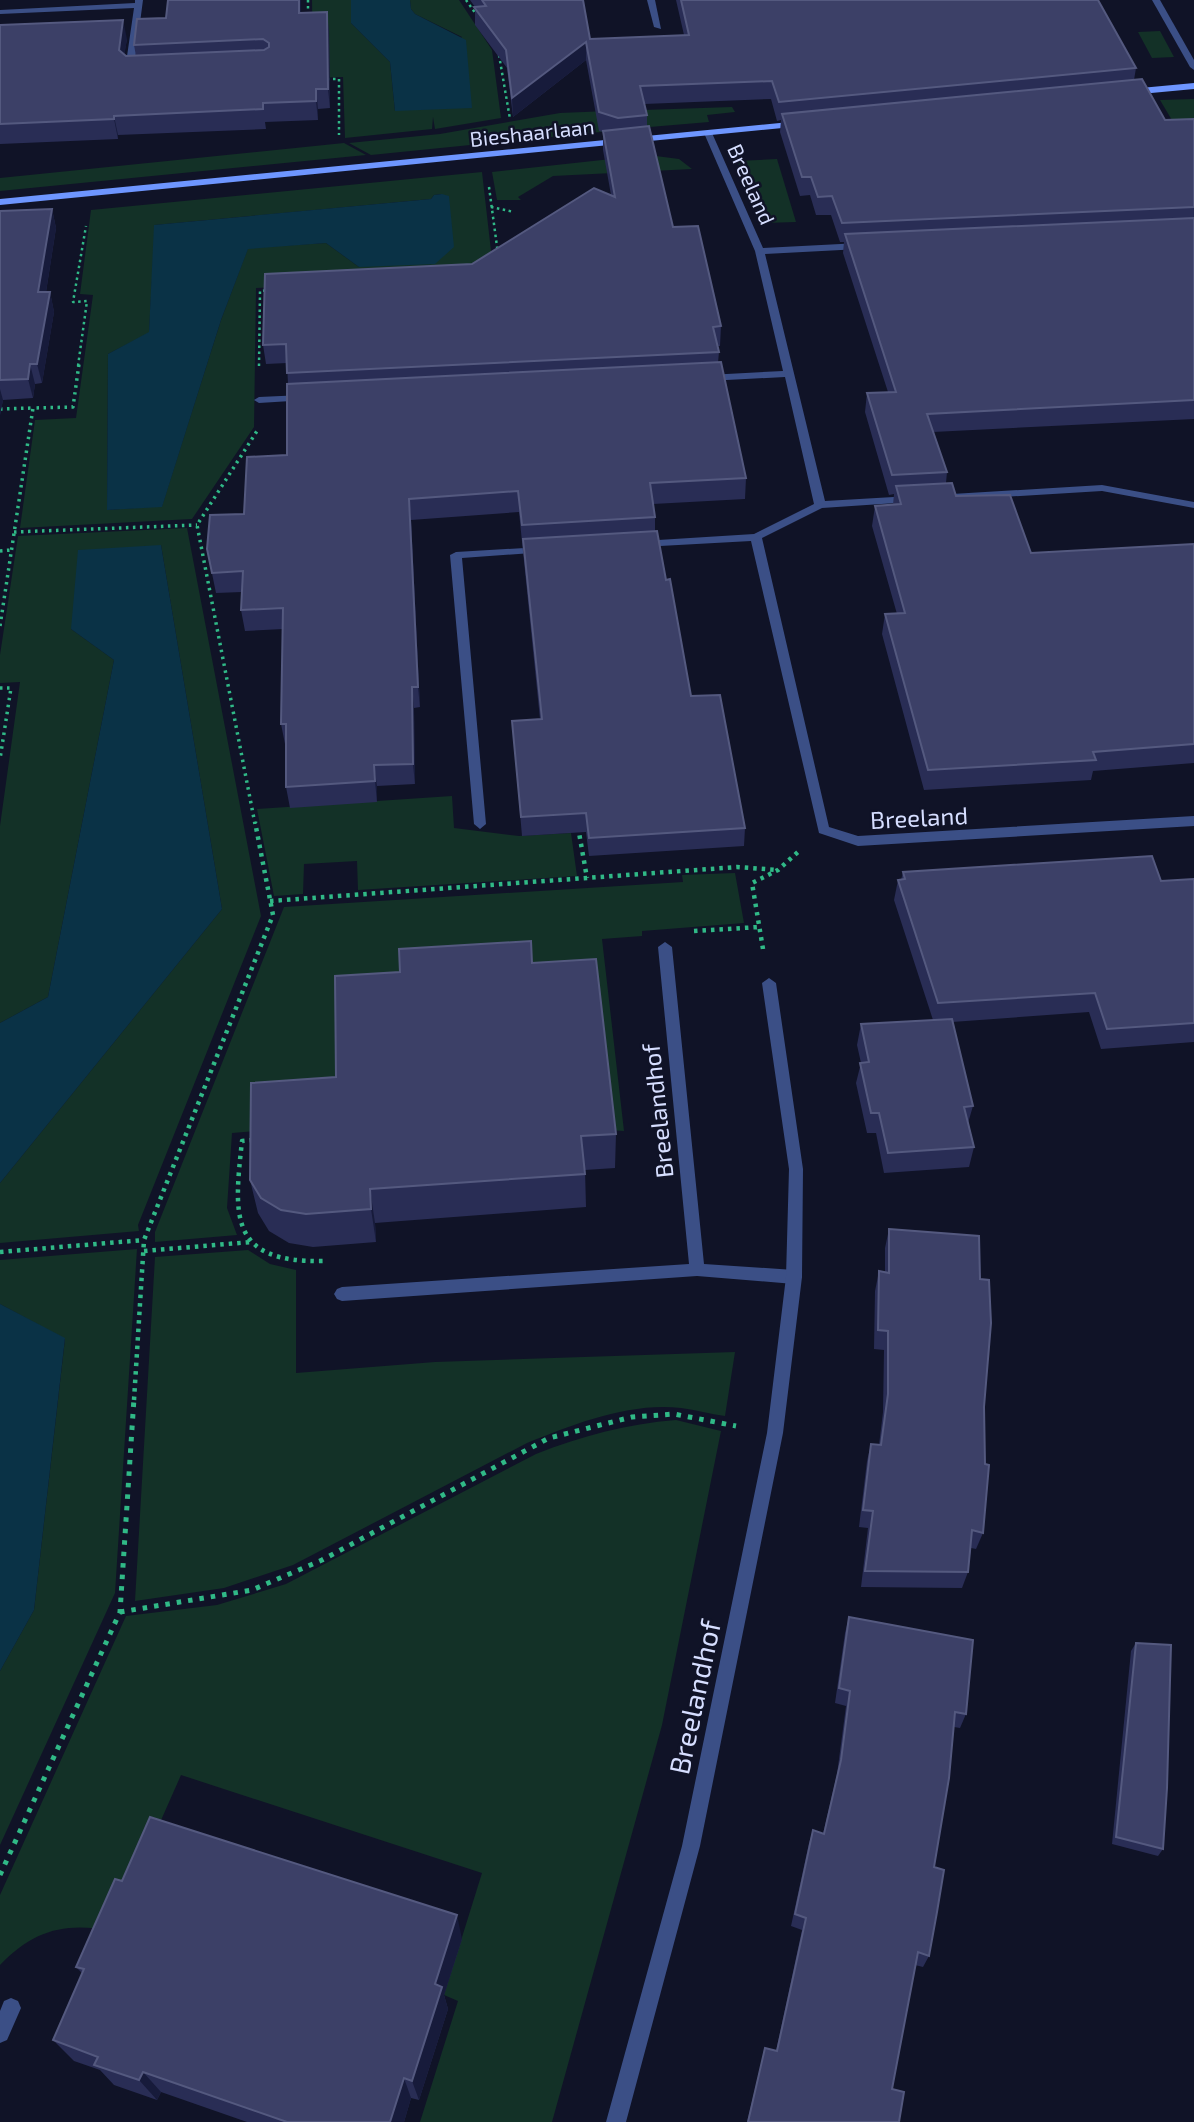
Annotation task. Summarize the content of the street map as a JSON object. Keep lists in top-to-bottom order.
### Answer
{
  "streets": {
    "street": ["Bieshaarlaan", "Breeland", "Breelandhof"]
  },
  "crossings": [
    ["Bieshaarlaan", "Breeland"]
  ]
}
